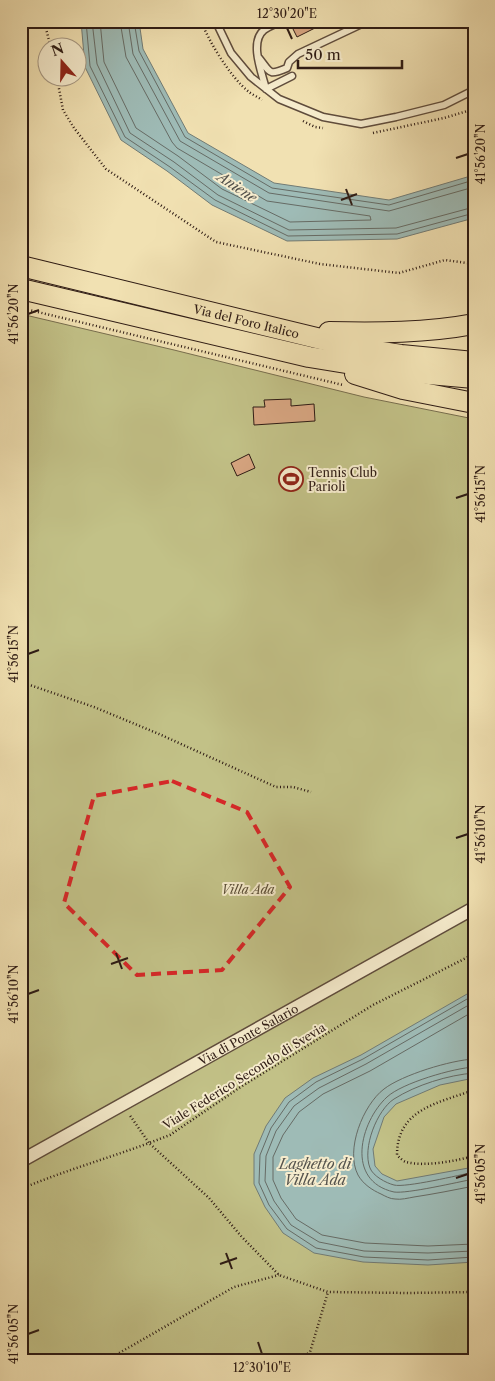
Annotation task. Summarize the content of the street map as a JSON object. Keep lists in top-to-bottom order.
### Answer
{
  "streets": {
    "highway": ["Via del Foro Italico"],
    "street": ["Via di Ponte Salario"],
    "path": ["Viale Federico Secondo di Svevia"]
  },
  "water": ["Aniene", "Laghetto di Villa Ada"],
  "parks": ["Villa Ada"],
  "places": {
    "sports": ["Tennis Club Parioli"]
  },
  "scale_bar": "50 m",
  "north": "top",
  "coordinates": [
    "12°30'20\"E",
    "41°56'20\"N",
    "41°56'15\"N",
    "41°56'10\"N",
    "41°56'05\"N",
    "12°30'10\"E"
  ]
}
